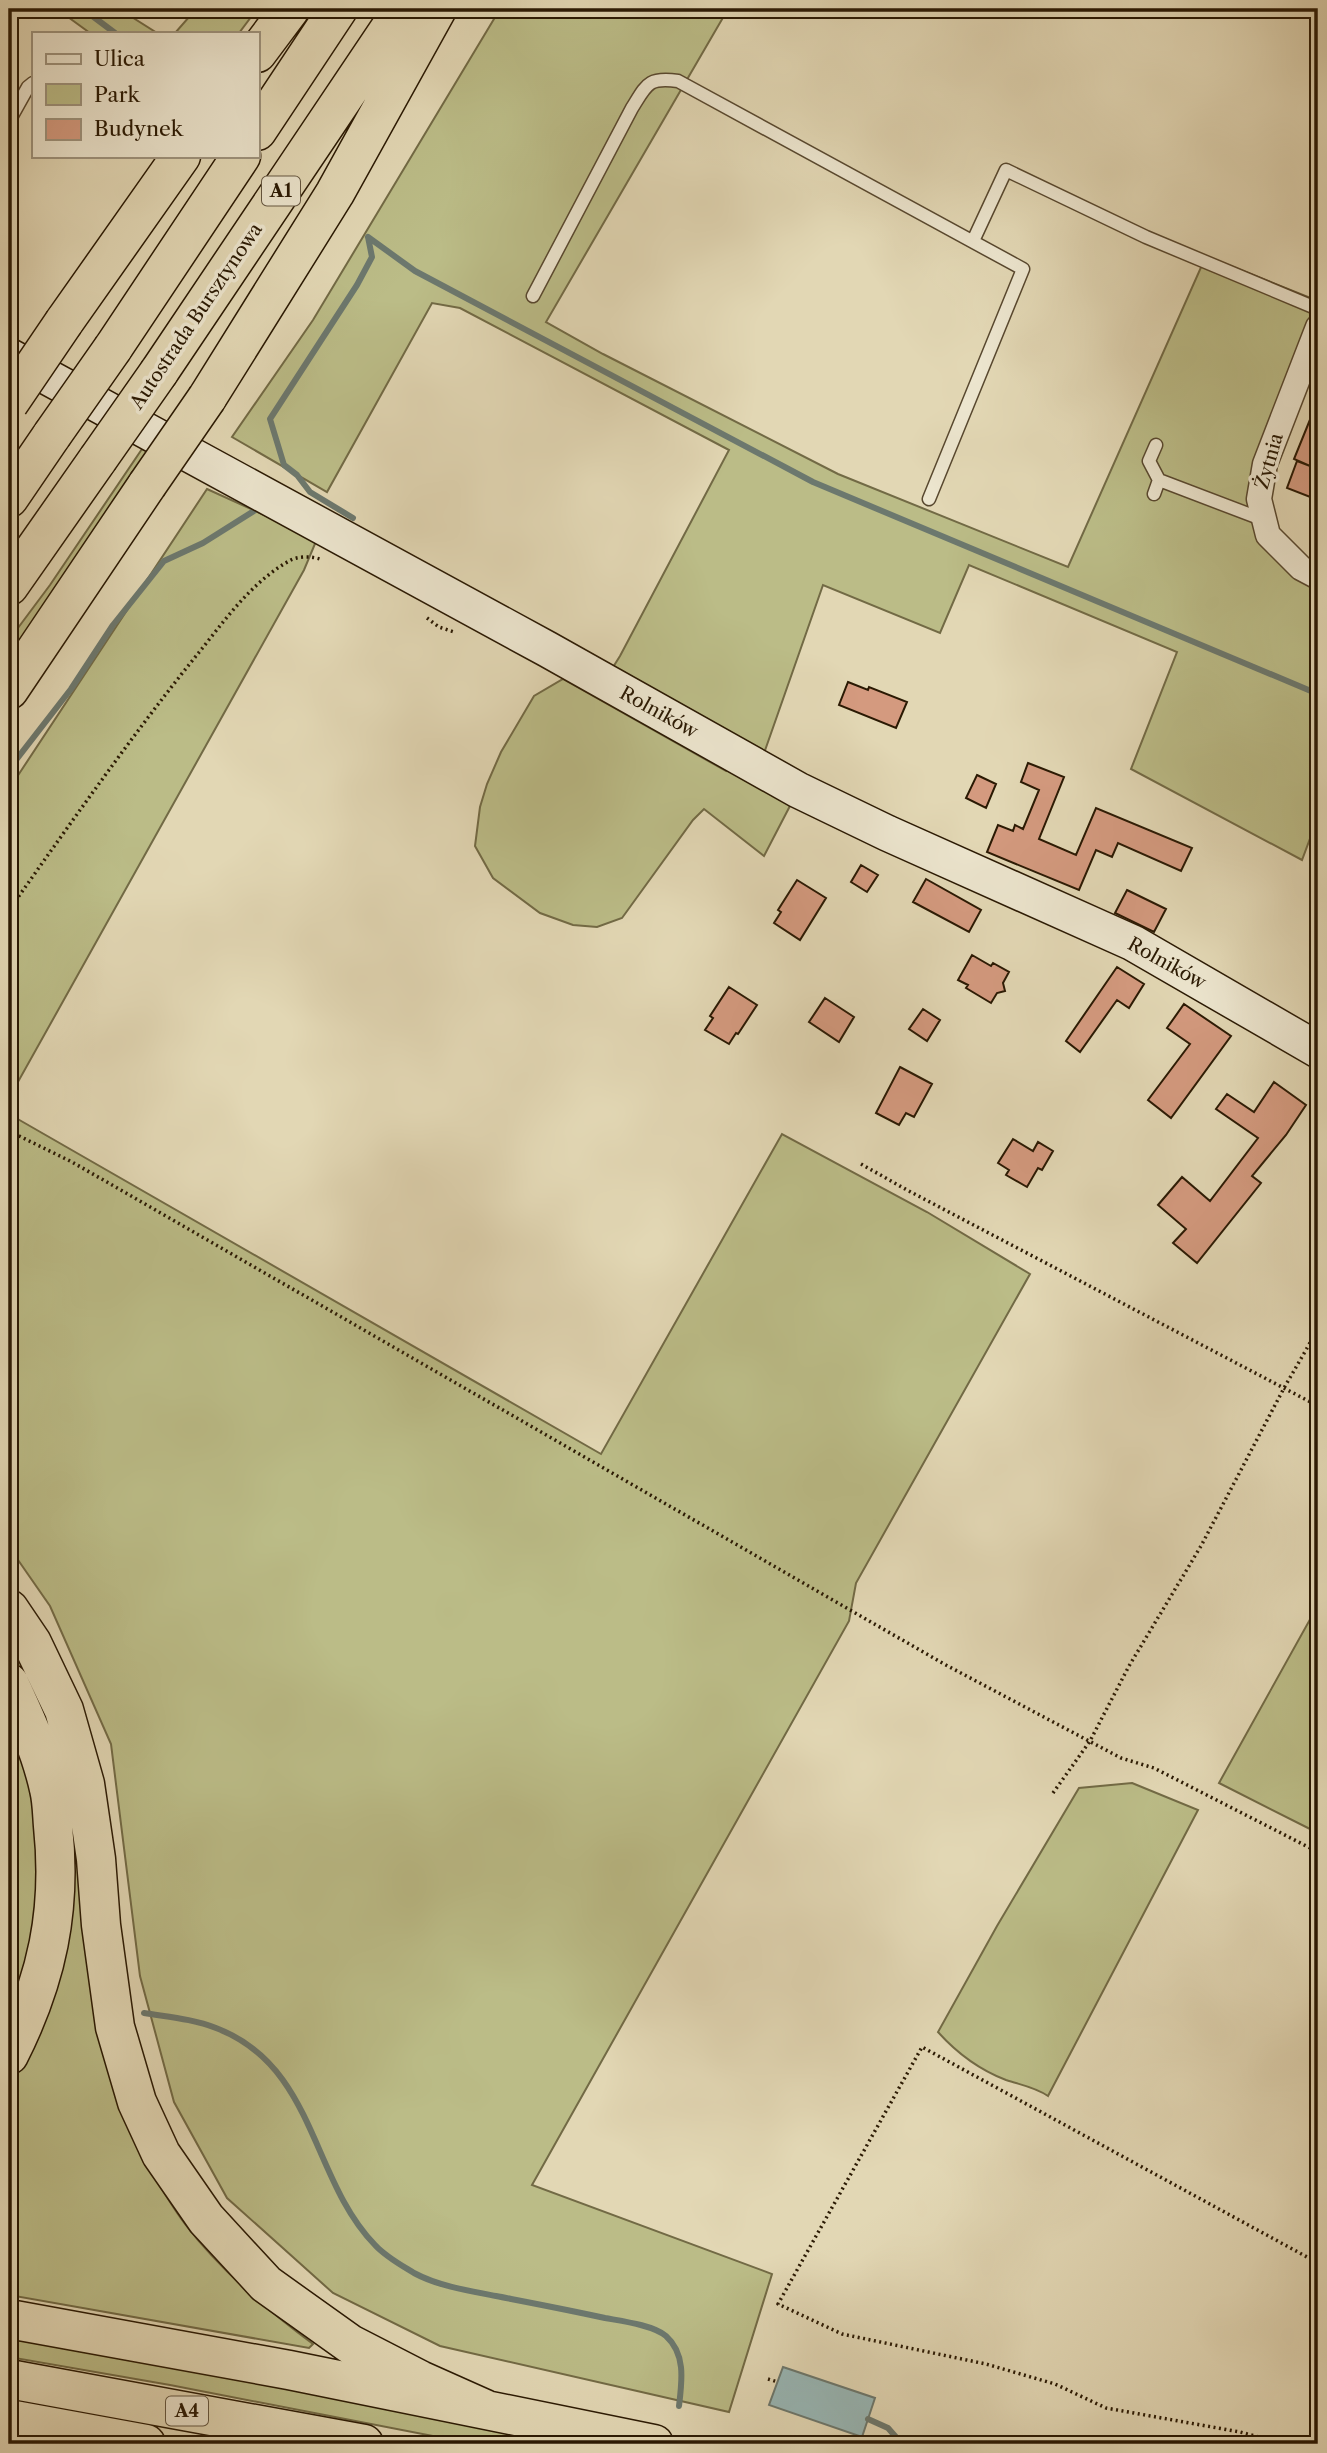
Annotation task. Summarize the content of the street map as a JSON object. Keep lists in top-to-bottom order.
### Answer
{
  "streets": {
    "highway": ["A1", "Autostrada Bursztynowa", "A4"],
    "street": ["Żytnia", "Rolników"]
  },
  "legend": ["Ulica", "Park", "Budynek"]
}
